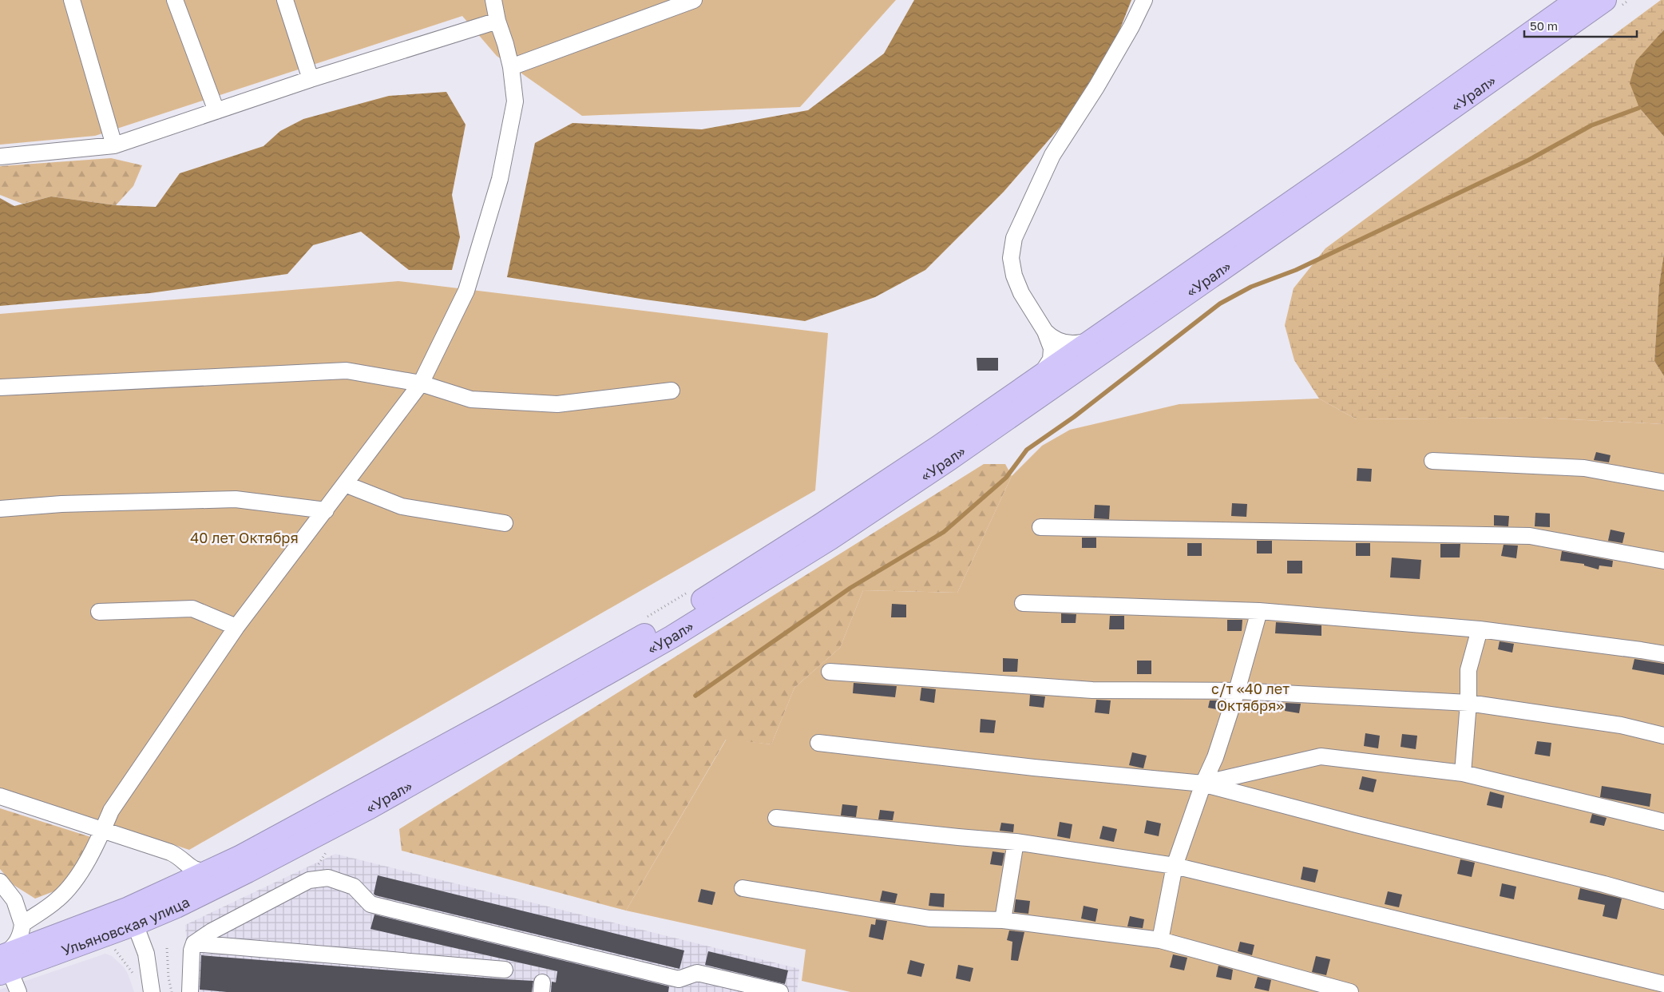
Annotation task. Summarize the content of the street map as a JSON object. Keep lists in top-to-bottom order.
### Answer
{
  "streets": {
    "highway": ["«Урал»", "Ульяновская улица"]
  },
  "crossings": [
    ["«Урал»", "Ульяновская улица"]
  ],
  "parks": ["40 лет Октября", "с/т «40 лет Октября»"],
  "scale_bar": "50 m"
}
